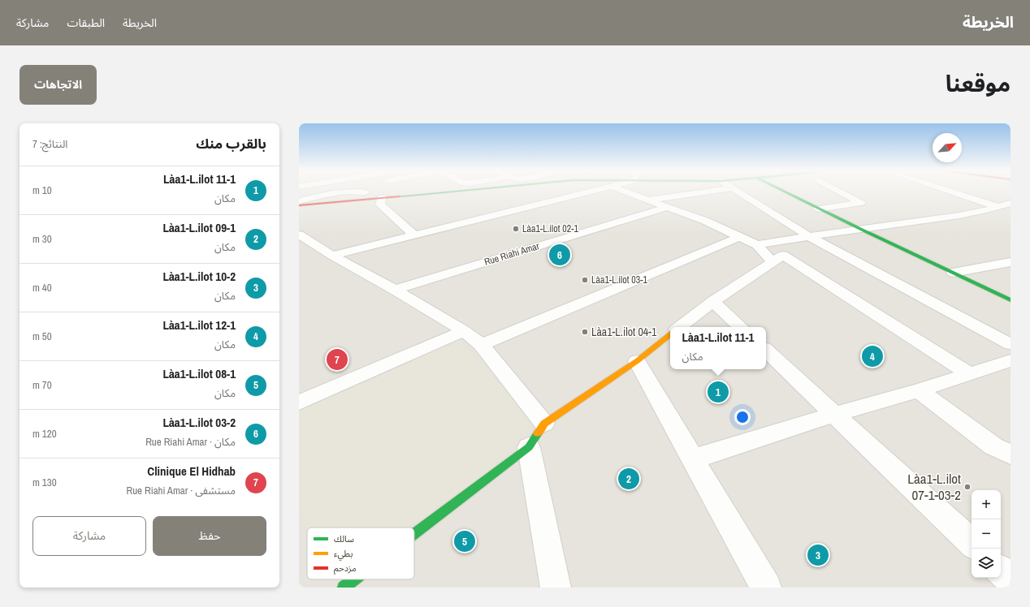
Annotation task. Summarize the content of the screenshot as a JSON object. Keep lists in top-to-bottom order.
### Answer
{
  "streets": {
    "street": ["Rue Riahi Amar"]
  },
  "places": [
    "Làa1-L.ilot 02-1",
    "Làa1-L.ilot 03-1",
    "Làa1-L.ilot 04-1",
    "Làa1-L.ilot 07-1-03-2"
  ],
  "legend": ["سالك", "بطيء", "مزدحم"],
  "north": "top right",
  "page": {
    "header": "الخريطة",
    "nav": ["الخريطة", "الطبقات", "مشاركة"],
    "title": "موقعنا",
    "buttons": [
      "الاتجاهات",
      ["حفظ", "مشاركة"]
    ],
    "heading": ["بالقرب منك", "النتائج: 7"],
    "list": [
      {
        "mark": "1",
        "name": "Làa1-L.ilot 11-1",
        "note": "مكان",
        "value": "10 m"
      },
      {
        "mark": "2",
        "name": "Làa1-L.ilot 09-1",
        "note": "مكان",
        "value": "30 m"
      },
      {
        "mark": "3",
        "name": "Làa1-L.ilot 10-2",
        "note": "مكان",
        "value": "40 m"
      },
      {
        "mark": "4",
        "name": "Làa1-L.ilot 12-1",
        "note": "مكان",
        "value": "50 m"
      },
      {
        "mark": "5",
        "name": "Làa1-L.ilot 08-1",
        "note": "مكان",
        "value": "70 m"
      },
      {
        "mark": "6",
        "name": "Làa1-L.ilot 03-2",
        "note": "مكان · Rue Riahi Amar",
        "value": "120 m"
      },
      {
        "mark": "7",
        "name": "Clinique El Hidhab",
        "note": "مستشفى · Rue Riahi Amar",
        "value": "130 m"
      }
    ],
    "pins": [
      "6",
      "4",
      "7",
      "1",
      "2",
      "5",
      "3"
    ],
    "popup": ["Làa1-L.ilot 11-1", "مكان"],
    "map_buttons": ["+", "−"]
  }
}
